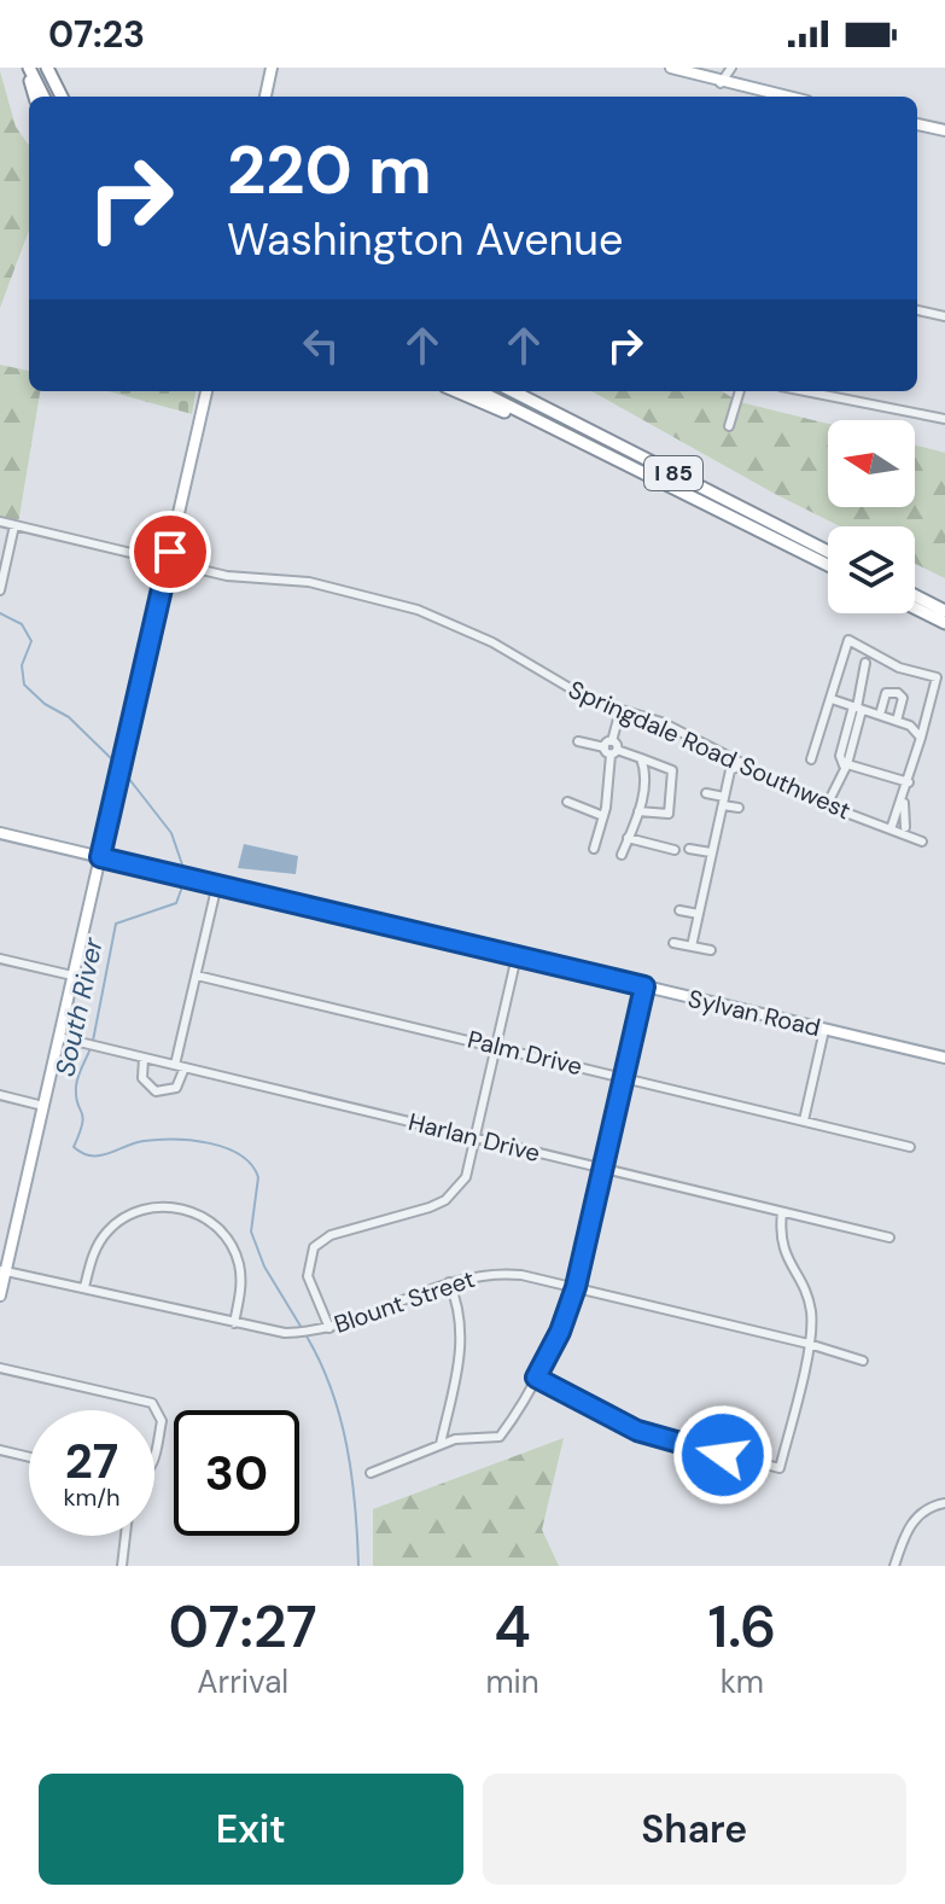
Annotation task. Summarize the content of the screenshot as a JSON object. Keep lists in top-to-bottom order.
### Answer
{
  "streets": {
    "highway": ["I 85"],
    "main road": ["Sylvan Road"],
    "street": [
      "Springdale Road Southwest",
      "Palm Drive",
      "Harlan Drive",
      "Blount Street"
    ]
  },
  "water": ["South River"],
  "north": "left",
  "page": {
    "status": "07:23",
    "turn": ["220 m", "Washington Avenue"],
    "speed": "27 km/h",
    "limit": "30",
    "eta": [
      "07:27",
      "Arrival",
      "4",
      "min",
      "1.6",
      "km"
    ],
    "buttons": ["Exit", "Share"]
  }
}
